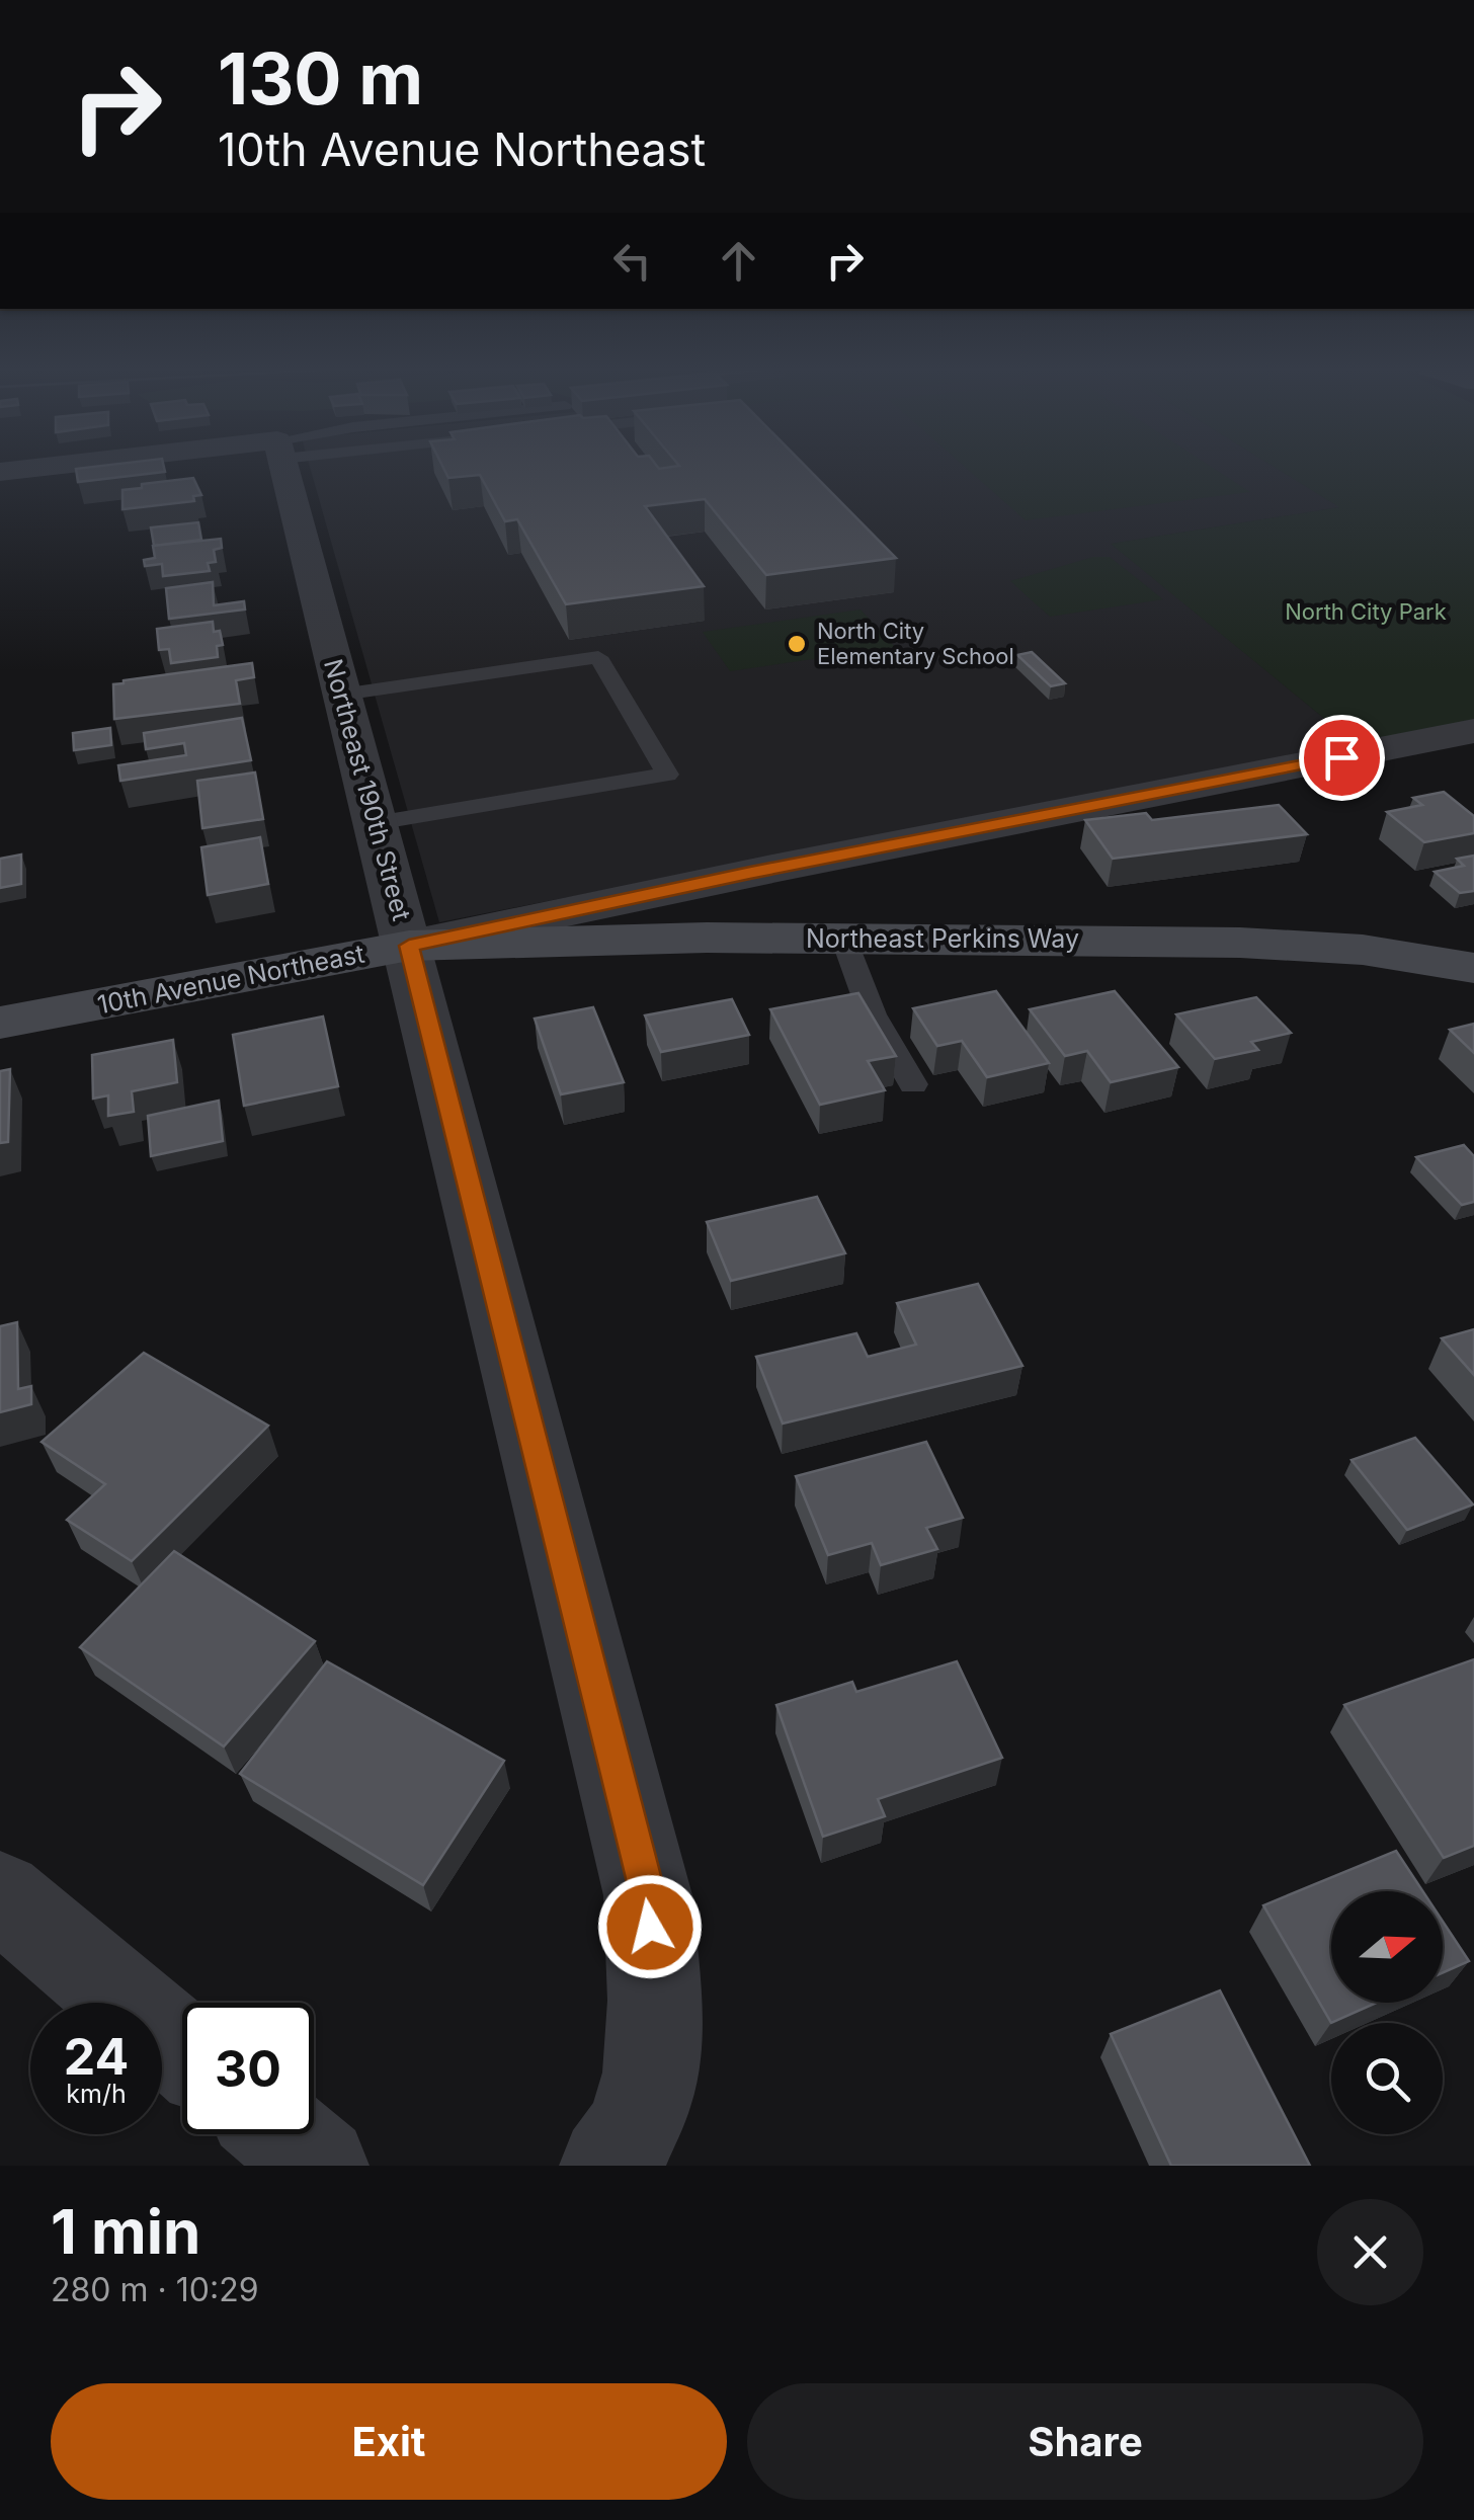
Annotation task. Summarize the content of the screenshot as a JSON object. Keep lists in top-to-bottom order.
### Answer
{
  "streets": {
    "main road": ["Northeast Perkins Way", "10th Avenue Northeast"],
    "street": ["Northeast 190th Street"]
  },
  "crossings": [
    ["Northeast 190th Street", "Northeast Perkins Way"],
    ["Northeast 190th Street", "10th Avenue Northeast"],
    ["Northeast Perkins Way", "10th Avenue Northeast"]
  ],
  "parks": ["North City Park"],
  "places": ["North City Elementary School"],
  "north": "right",
  "page": {
    "turn": ["130 m", "10th Avenue Northeast"],
    "speed": "24 km/h",
    "limit": "30",
    "heading": ["1 min", "280 m · 10:29"],
    "buttons": ["Exit", "Share"]
  }
}
